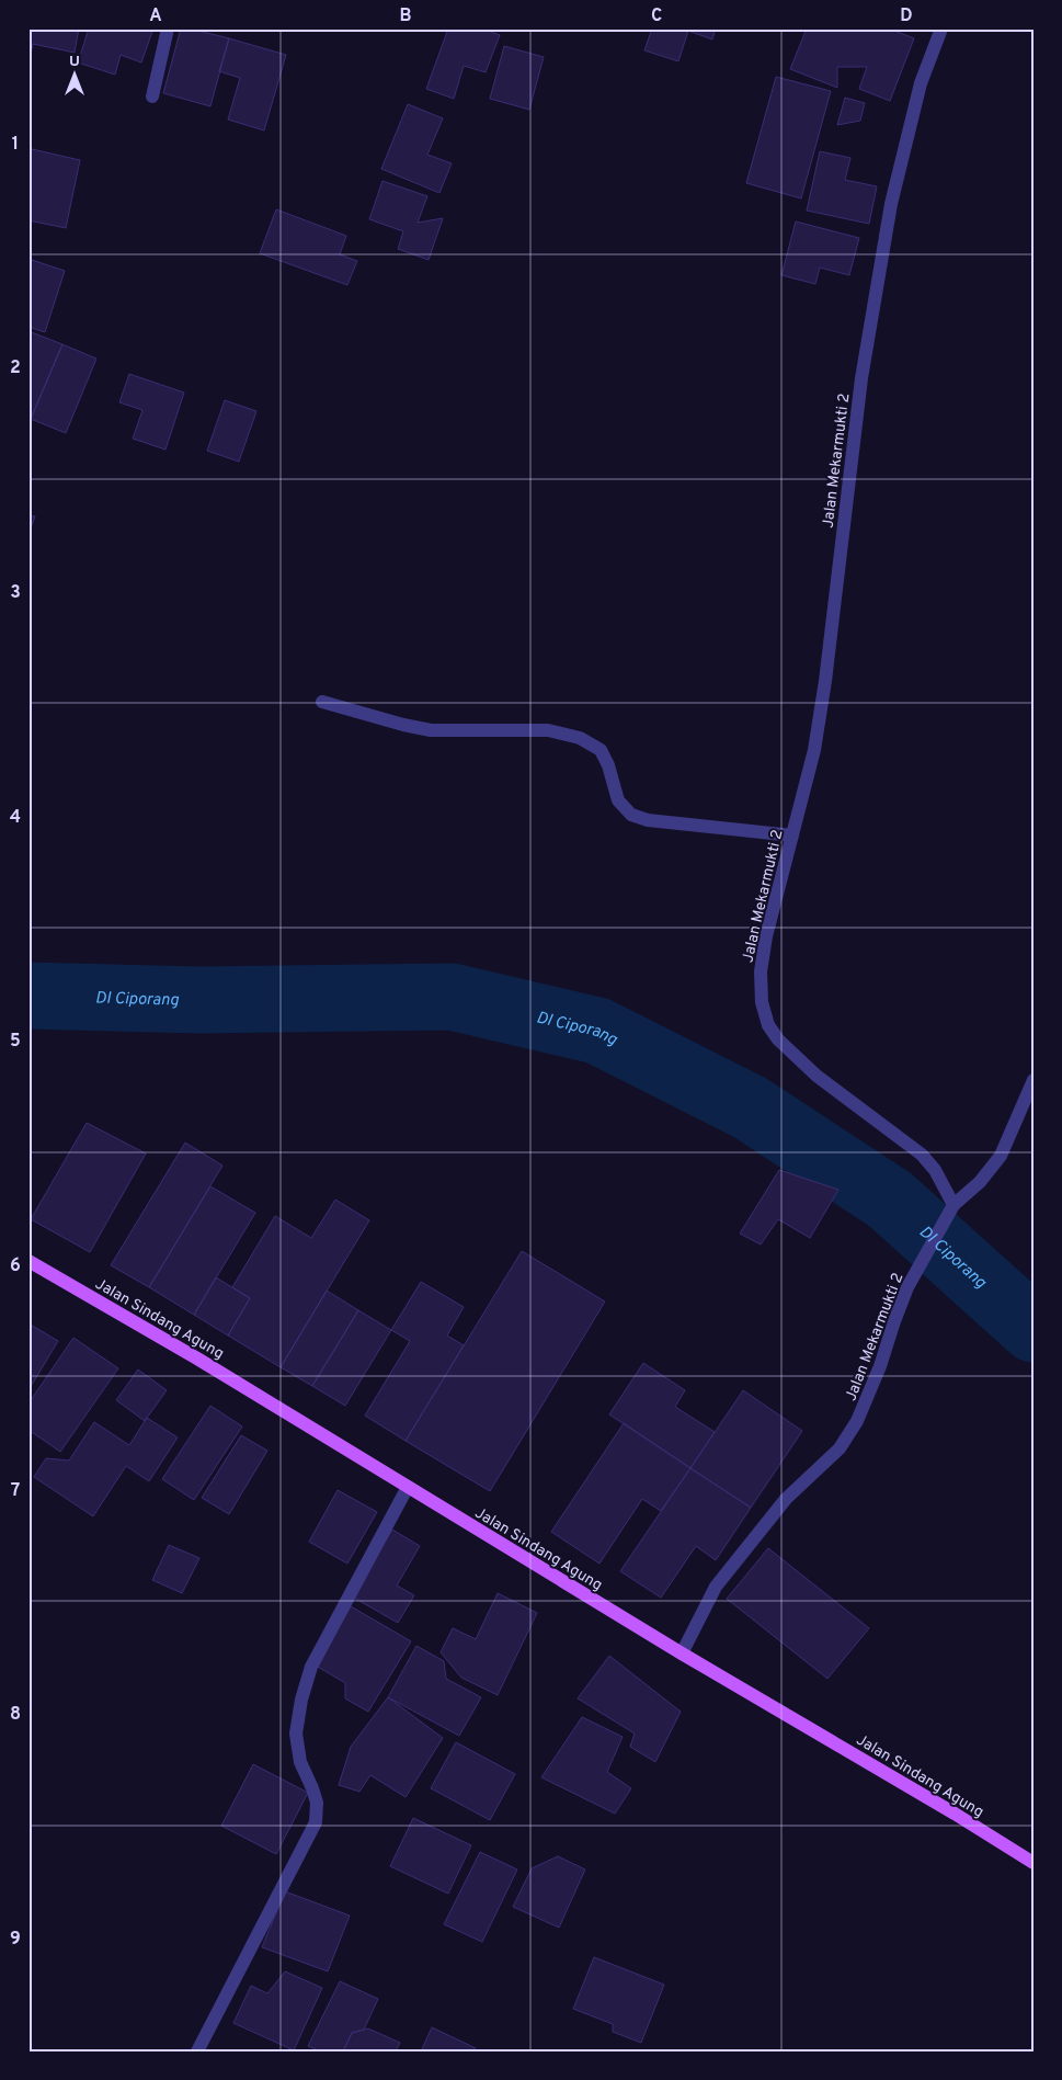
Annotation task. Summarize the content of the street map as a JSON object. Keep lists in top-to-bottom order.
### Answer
{
  "streets": {
    "main road": ["Jalan Sindang Agung"],
    "street": ["Jalan Mekarmukti 2"]
  },
  "crossings": [
    ["Jalan Mekarmukti 2", "Jalan Sindang Agung"]
  ],
  "water": ["DI Ciporang"],
  "north": "top",
  "grid": {
    "columns": [
      "A",
      "B",
      "C",
      "D"
    ],
    "rows": [
      "1",
      "2",
      "3",
      "4",
      "5",
      "6",
      "7",
      "8",
      "9"
    ]
  }
}
